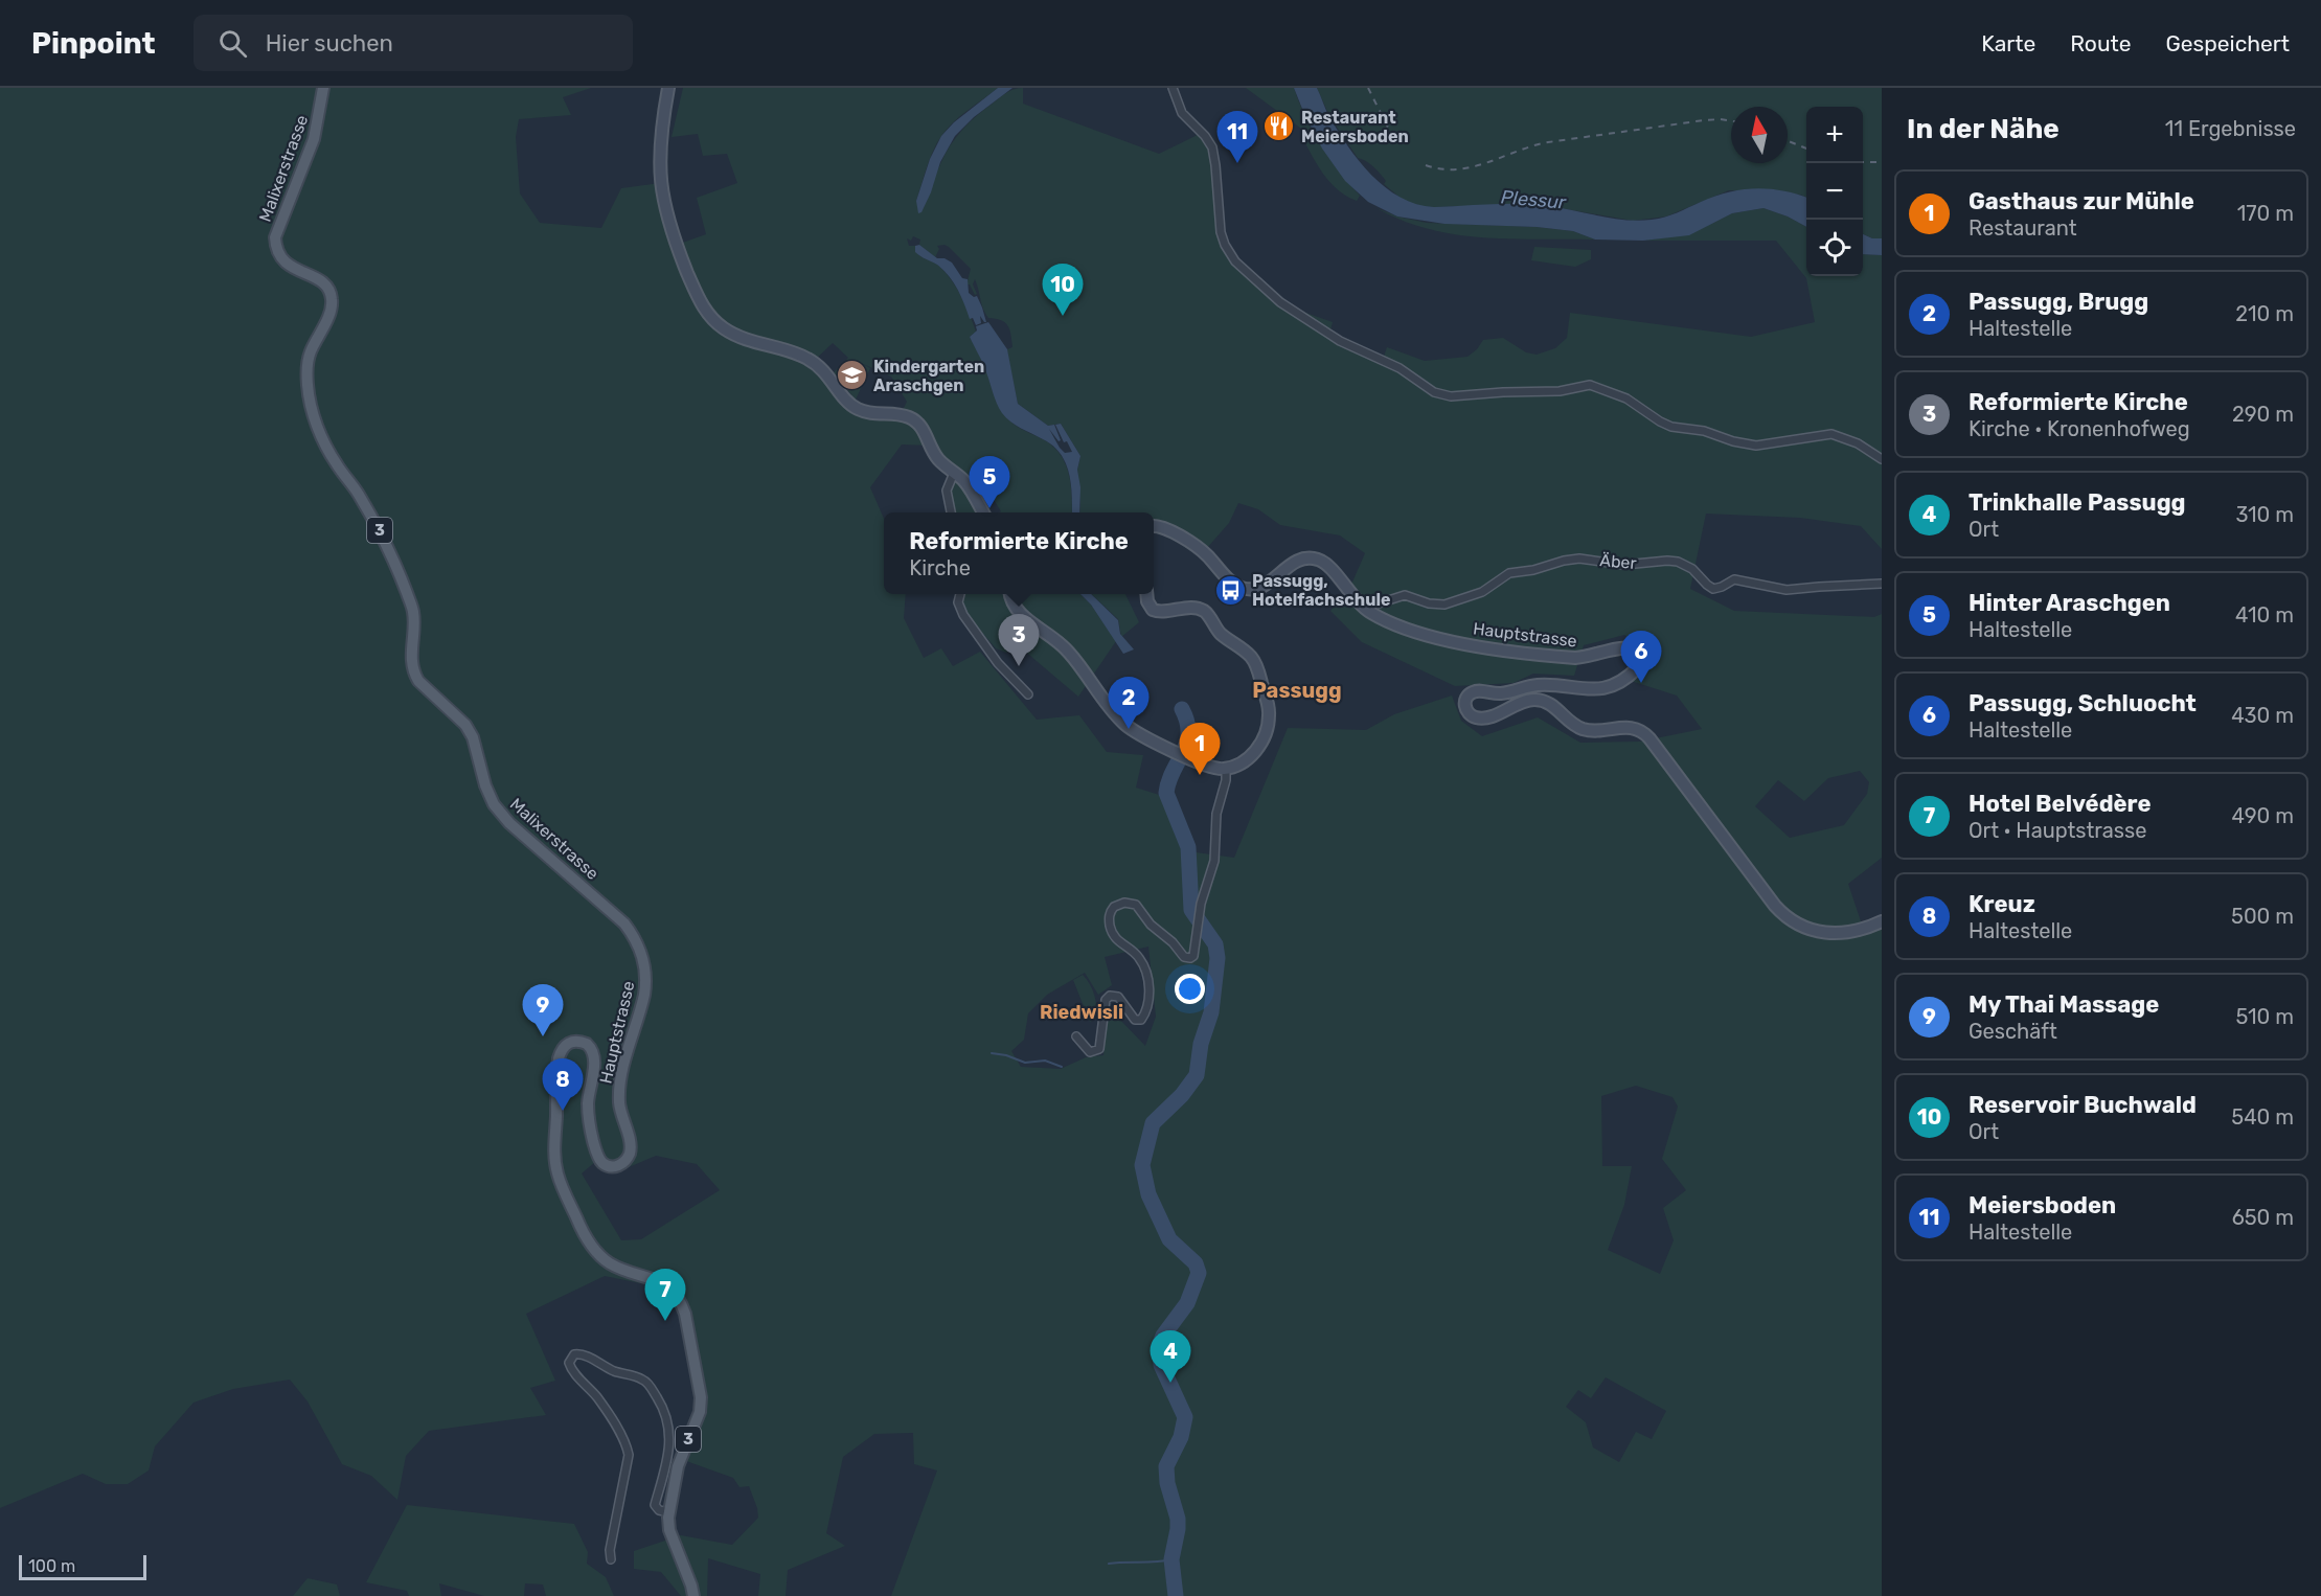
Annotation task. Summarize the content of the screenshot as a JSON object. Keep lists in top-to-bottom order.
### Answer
{
  "streets": {
    "main road": ["Malixerstrasse", "3", "Hauptstrasse"],
    "street": ["Äber"]
  },
  "crossings": [
    ["Malixerstrasse", "Hauptstrasse"],
    ["Äber", "Hauptstrasse"]
  ],
  "districts": ["Passugg", "Riedwisli"],
  "water": ["Plessur"],
  "places": {
    "restaurant": ["Restaurant Meiersboden"],
    "school or university": ["Kindergarten Araschgen"],
    "bus stop": ["Passugg, Hotelfachschule"]
  },
  "scale_bar": "100 m",
  "north": "top",
  "page": {
    "header": "Pinpoint",
    "search": "Hier suchen",
    "nav": ["Karte", "Route", "Gespeichert"],
    "heading": ["In der Nähe", "11 Ergebnisse"],
    "map_buttons": ["+", "−"],
    "pins": [
      "11",
      "10",
      "5",
      "3",
      "6",
      "2",
      "1",
      "9",
      "8",
      "7",
      "4"
    ],
    "list": [
      {
        "mark": "1",
        "name": "Gasthaus zur Mühle",
        "note": "Restaurant",
        "value": "170 m"
      },
      {
        "mark": "2",
        "name": "Passugg, Brugg",
        "note": "Haltestelle",
        "value": "210 m"
      },
      {
        "mark": "3",
        "name": "Reformierte Kirche",
        "note": "Kirche · Kronenhofweg",
        "value": "290 m"
      },
      {
        "mark": "4",
        "name": "Trinkhalle Passugg",
        "note": "Ort",
        "value": "310 m"
      },
      {
        "mark": "5",
        "name": "Hinter Araschgen",
        "note": "Haltestelle",
        "value": "410 m"
      },
      {
        "mark": "6",
        "name": "Passugg, Schluocht",
        "note": "Haltestelle",
        "value": "430 m"
      },
      {
        "mark": "7",
        "name": "Hotel Belvédère",
        "note": "Ort · Hauptstrasse",
        "value": "490 m"
      },
      {
        "mark": "8",
        "name": "Kreuz",
        "note": "Haltestelle",
        "value": "500 m"
      },
      {
        "mark": "9",
        "name": "My Thai Massage",
        "note": "Geschäft",
        "value": "510 m"
      },
      {
        "mark": "10",
        "name": "Reservoir Buchwald",
        "note": "Ort",
        "value": "540 m"
      },
      {
        "mark": "11",
        "name": "Meiersboden",
        "note": "Haltestelle",
        "value": "650 m"
      }
    ],
    "popup": ["Reformierte Kirche", "Kirche"],
    "scale": "100 m"
  }
}
